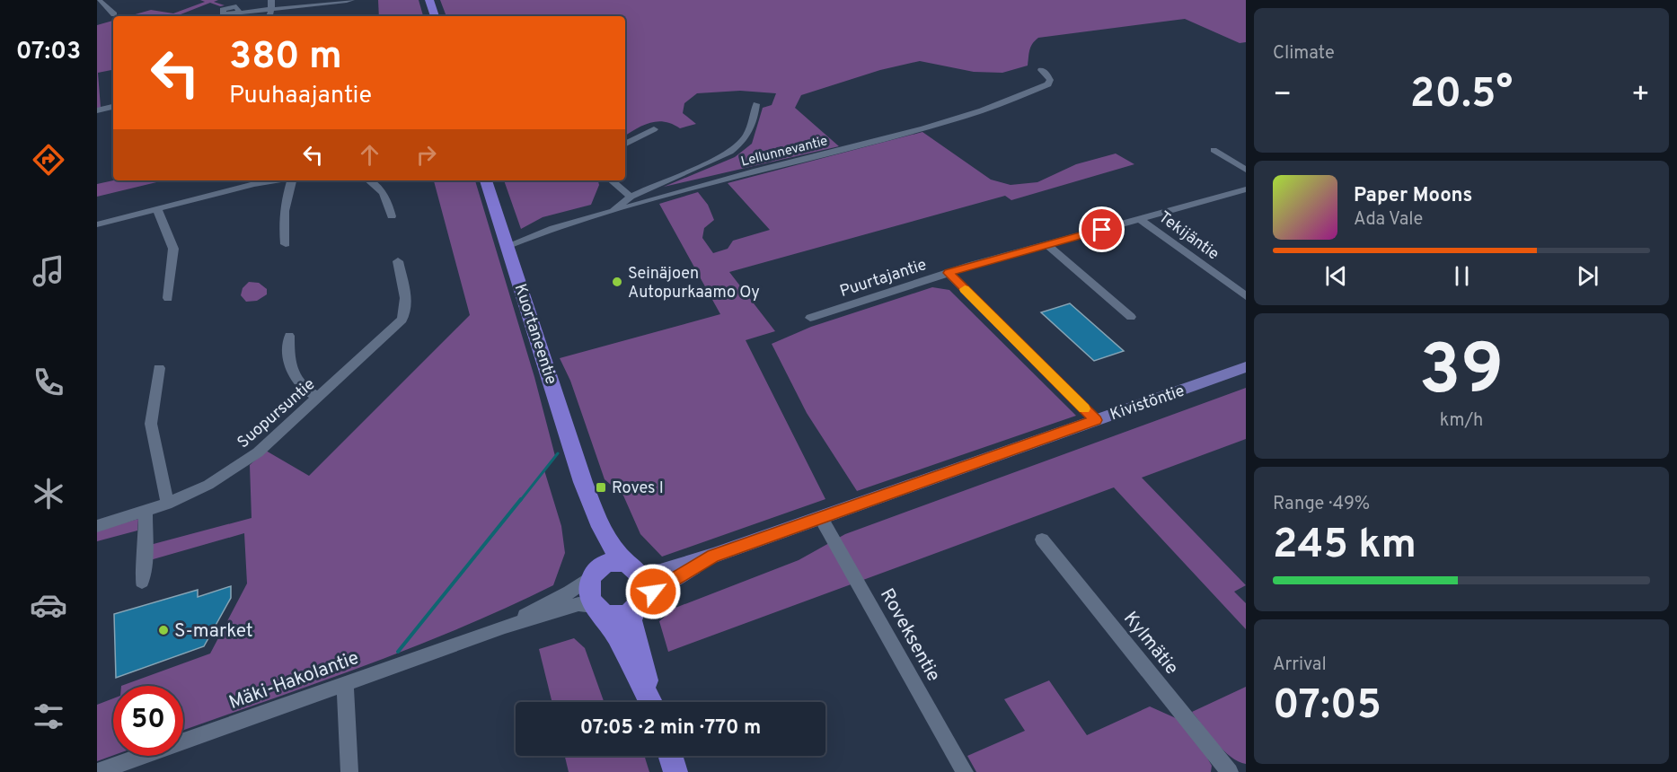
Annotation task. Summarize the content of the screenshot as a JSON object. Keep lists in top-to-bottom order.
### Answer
{
  "streets": {
    "highway": ["Kuortaneentie"],
    "main road": ["Kivistöntie"],
    "street": [
      "Lellunnevantie",
      "Tekijäntie",
      "Puurtajantie",
      "Suopursuntie",
      "Roveksentie",
      "Kylmätie",
      "Mäki-Hakolantie"
    ]
  },
  "crossings": [
    ["Lellunnevantie", "Kuortaneentie"],
    ["Tekijäntie", "Puurtajantie"],
    ["Kuortaneentie", "Kivistöntie"],
    ["Kuortaneentie", "Mäki-Hakolantie"],
    ["Kivistöntie", "Roveksentie"],
    ["Kivistöntie", "Mäki-Hakolantie"]
  ],
  "places": {
    "other": ["Seinäjoen Autopurkaamo Oy", "S-market"],
    "transit": ["Roves I"]
  },
  "page": {
    "tabs": "07:03",
    "tile": [
      "Climate",
      ["39", "km/h"],
      ["Range · 49%", "245 km"],
      ["Arrival", "07:05"]
    ],
    "turn": ["380 m", "Puuhaajantie"],
    "heat": ["−", "20.5°", "+"],
    "song": ["Paper Moons", "Ada Vale"],
    "limit": "50",
    "trip": "07:05 · 2 min · 770 m"
  }
}
